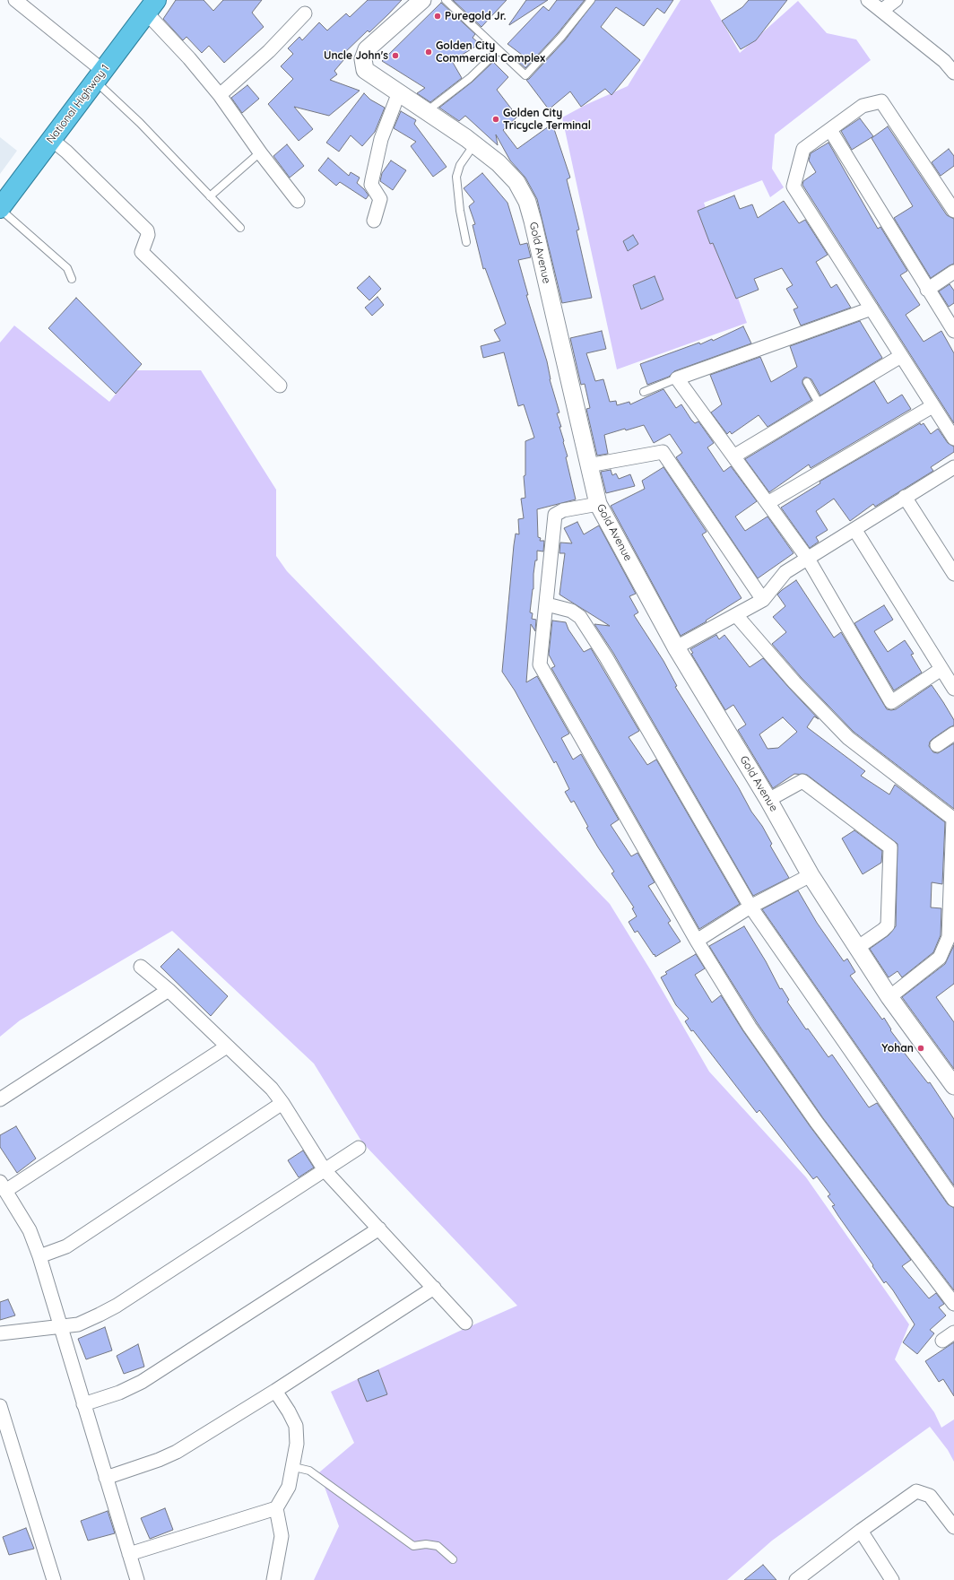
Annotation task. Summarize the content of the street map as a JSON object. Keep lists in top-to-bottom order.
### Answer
{
  "streets": {
    "highway": ["National Highway 1"],
    "street": ["Gold Avenue"]
  },
  "places": [
    "Puregold Jr.",
    "Golden City Commercial Complex",
    "Uncle John's",
    "Golden City Tricycle Terminal",
    "Yohan"
  ]
}
